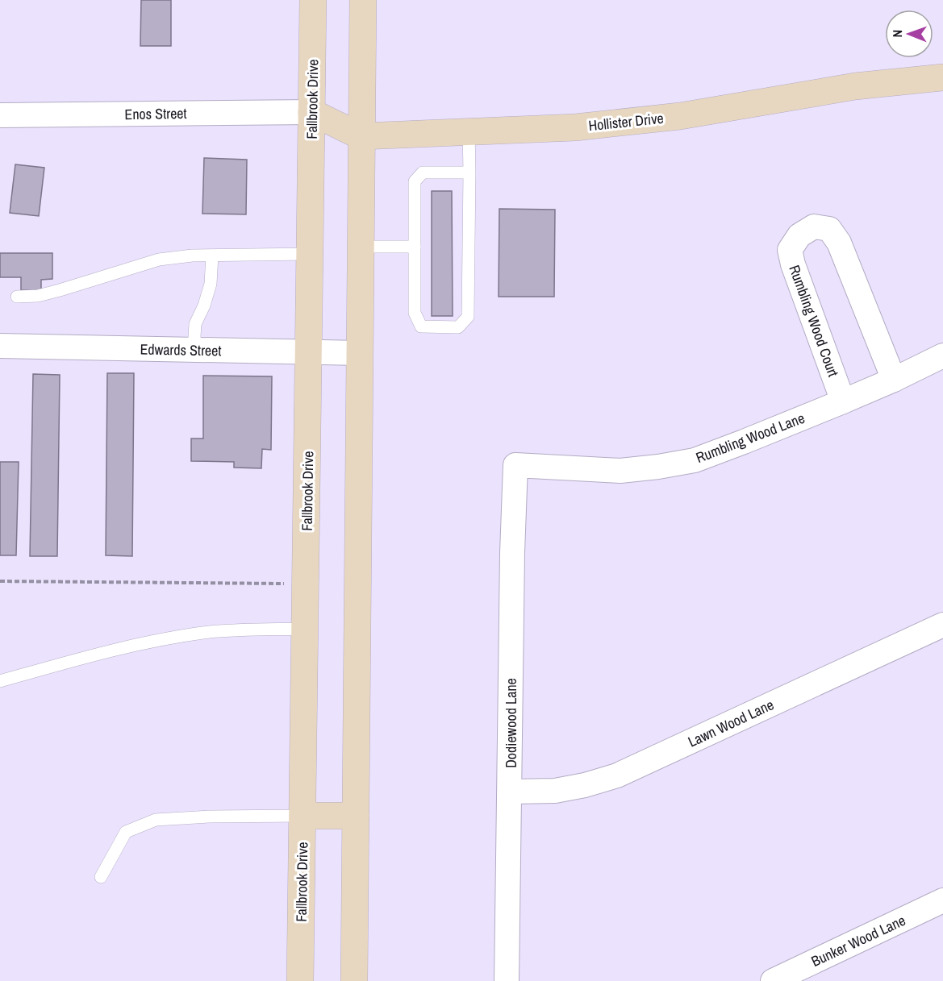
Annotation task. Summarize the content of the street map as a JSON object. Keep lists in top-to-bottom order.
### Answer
{
  "streets": {
    "main road": ["Fallbrook Drive", "Hollister Drive"],
    "street": [
      "Enos Street",
      "Rumbling Wood Court",
      "Edwards Street",
      "Rumbling Wood Lane",
      "Dodiewood Lane",
      "Lawn Wood Lane",
      "Bunker Wood Lane"
    ]
  },
  "crossings": [
    ["Fallbrook Drive", "Enos Street"],
    ["Fallbrook Drive", "Hollister Drive"],
    ["Fallbrook Drive", "Edwards Street"],
    ["Enos Street", "Hollister Drive"],
    ["Rumbling Wood Court", "Rumbling Wood Lane"],
    ["Rumbling Wood Lane", "Dodiewood Lane"],
    ["Dodiewood Lane", "Lawn Wood Lane"]
  ],
  "north": "left"
}
